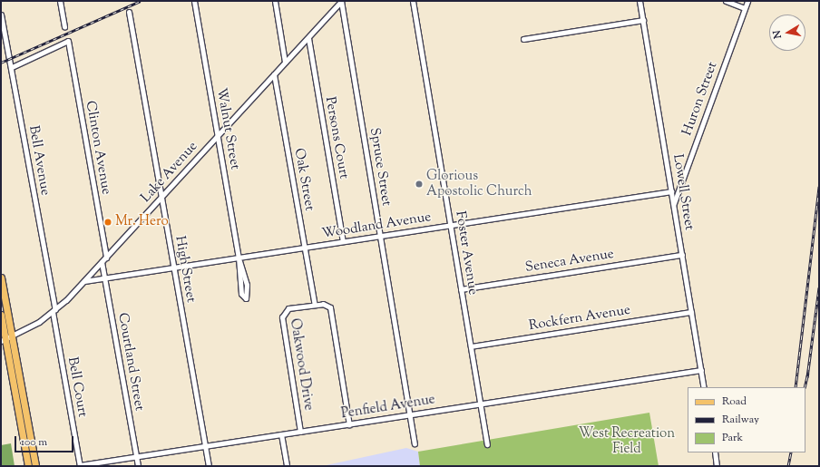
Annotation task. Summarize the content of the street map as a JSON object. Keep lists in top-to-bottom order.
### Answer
{
  "streets": {
    "street": [
      "Huron Street",
      "Walnut Street",
      "Persons Court",
      "Clinton Avenue",
      "Bell Avenue",
      "Spruce Street",
      "Lake Avenue",
      "Oak Street",
      "Lowell Street",
      "Woodland Avenue",
      "Foster Avenue",
      "Seneca Avenue",
      "High Street",
      "Rockfern Avenue",
      "Courtland Street",
      "Oakwood Drive",
      "Bell Court",
      "Penfield Avenue"
    ]
  },
  "crossings": [
    ["Huron Street", "Lowell Street"],
    ["Walnut Street", "Lake Avenue"],
    ["Walnut Street", "Woodland Avenue"],
    ["Persons Court", "Lake Avenue"],
    ["Persons Court", "Woodland Avenue"],
    ["Clinton Avenue", "Bell Avenue"],
    ["Clinton Avenue", "Lake Avenue"],
    ["Bell Avenue", "Lake Avenue"],
    ["Bell Avenue", "Bell Court"],
    ["Spruce Street", "Lake Avenue"],
    ["Spruce Street", "Woodland Avenue"],
    ["Spruce Street", "Penfield Avenue"],
    ["Lake Avenue", "Oak Street"],
    ["Lake Avenue", "Woodland Avenue"],
    ["Lake Avenue", "High Street"],
    ["Lake Avenue", "Courtland Street"],
    ["Lake Avenue", "Bell Court"],
    ["Oak Street", "Woodland Avenue"],
    ["Oak Street", "Oakwood Drive"],
    ["Lowell Street", "Woodland Avenue"],
    ["Lowell Street", "Seneca Avenue"],
    ["Lowell Street", "Rockfern Avenue"],
    ["Lowell Street", "Penfield Avenue"],
    ["Woodland Avenue", "Foster Avenue"],
    ["Woodland Avenue", "High Street"],
    ["Woodland Avenue", "Courtland Street"],
    ["Foster Avenue", "Seneca Avenue"],
    ["Foster Avenue", "Rockfern Avenue"],
    ["Foster Avenue", "Penfield Avenue"],
    ["High Street", "Penfield Avenue"],
    ["Courtland Street", "Penfield Avenue"],
    ["Oakwood Drive", "Penfield Avenue"],
    ["Bell Court", "Penfield Avenue"]
  ],
  "parks": ["West Recreation Field"],
  "places": ["Glorious Apostolic Church", "Mr. Hero"],
  "legend": ["Road", "Railway", "Park"],
  "scale_bar": "100 m",
  "north": "left"
}
